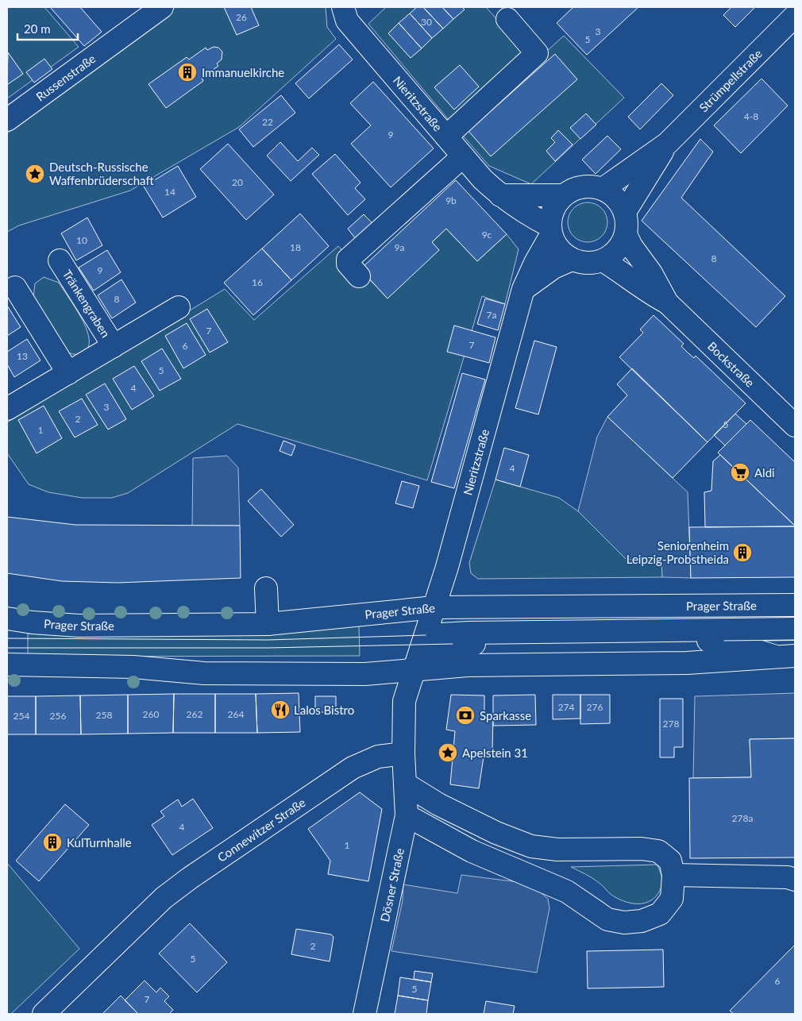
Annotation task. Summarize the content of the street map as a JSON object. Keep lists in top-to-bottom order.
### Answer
{
  "streets": {
    "street": [
      "Russenstraße",
      "Strümpellstraße",
      "Nieritzstraße",
      "Tränkengraben",
      "Bockstraße",
      "Prager Straße",
      "Connewitzer Straße",
      "Dösner Straße"
    ]
  },
  "crossings": [
    ["Strümpellstraße", "Nieritzstraße"],
    ["Strümpellstraße", "Bockstraße"],
    ["Nieritzstraße", "Bockstraße"],
    ["Nieritzstraße", "Prager Straße"],
    ["Connewitzer Straße", "Dösner Straße"]
  ],
  "places": {
    "building": ["Immanuelkirche", "Seniorenheim Leipzig-Probstheida", "KulTurnhalle"],
    "place": ["Deutsch-Russische Waffenbrüderschaft", "Apelstein 31"],
    "supermarket": ["Aldi"],
    "restaurant": ["Lalos Bistro"],
    "bank": ["Sparkasse"]
  },
  "house_numbers": [
    "26",
    "30",
    "3",
    "5",
    "4-8",
    "22",
    "9",
    "20",
    "14",
    "9b",
    "9c",
    "10",
    "18",
    "9a",
    "8",
    "9",
    "16",
    "8",
    "7a",
    "7",
    "7",
    "6",
    "13",
    "5",
    "4",
    "3",
    "2",
    "5",
    "1",
    "4",
    "274",
    "276",
    "260",
    "262",
    "264",
    "258",
    "254",
    "256",
    "278",
    "278a",
    "4",
    "1",
    "2",
    "5",
    "6",
    "5",
    "7"
  ],
  "scale_bar": "20 m"
}
